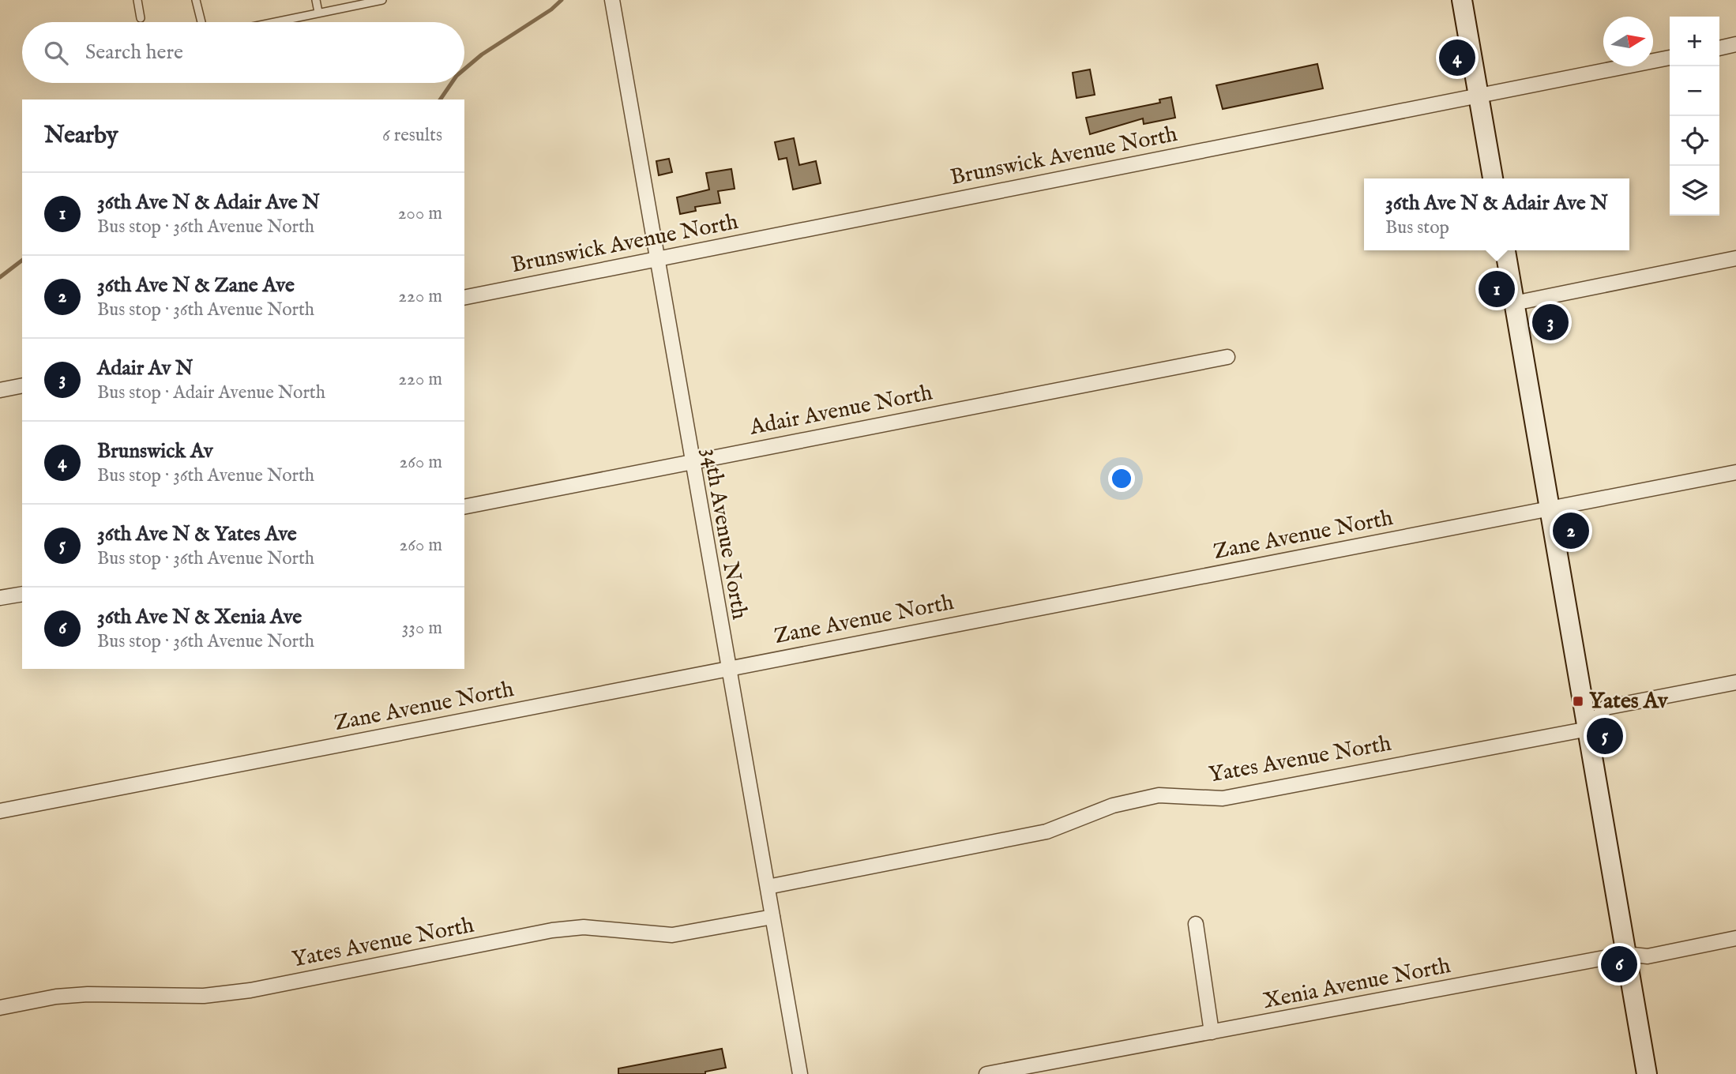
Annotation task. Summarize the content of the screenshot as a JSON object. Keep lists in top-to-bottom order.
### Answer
{
  "streets": {
    "street": [
      "Brunswick Avenue North",
      "Adair Avenue North",
      "34th Avenue North",
      "Zane Avenue North",
      "Yates Avenue North",
      "Xenia Avenue North"
    ]
  },
  "crossings": [
    ["Brunswick Avenue North", "34th Avenue North"],
    ["Adair Avenue North", "34th Avenue North"],
    ["34th Avenue North", "Zane Avenue North"],
    ["34th Avenue North", "Yates Avenue North"]
  ],
  "places": {
    "transit": ["Yates Av"]
  },
  "north": "right",
  "page": {
    "map_buttons": ["+", "−"],
    "search": "Search here",
    "pins": [
      "4",
      "1",
      "3",
      "2",
      "5",
      "6"
    ],
    "heading": ["Nearby", "6 results"],
    "list": [
      {
        "mark": "1",
        "name": "36th Ave N & Adair Ave N",
        "note": "Bus stop · 36th Avenue North",
        "value": "200 m"
      },
      {
        "mark": "2",
        "name": "36th Ave N & Zane Ave",
        "note": "Bus stop · 36th Avenue North",
        "value": "220 m"
      },
      {
        "mark": "3",
        "name": "Adair Av N",
        "note": "Bus stop · Adair Avenue North",
        "value": "220 m"
      },
      {
        "mark": "4",
        "name": "Brunswick Av",
        "note": "Bus stop · 36th Avenue North",
        "value": "260 m"
      },
      {
        "mark": "5",
        "name": "36th Ave N & Yates Ave",
        "note": "Bus stop · 36th Avenue North",
        "value": "260 m"
      },
      {
        "mark": "6",
        "name": "36th Ave N & Xenia Ave",
        "note": "Bus stop · 36th Avenue North",
        "value": "330 m"
      }
    ],
    "popup": ["36th Ave N & Adair Ave N", "Bus stop"]
  }
}
